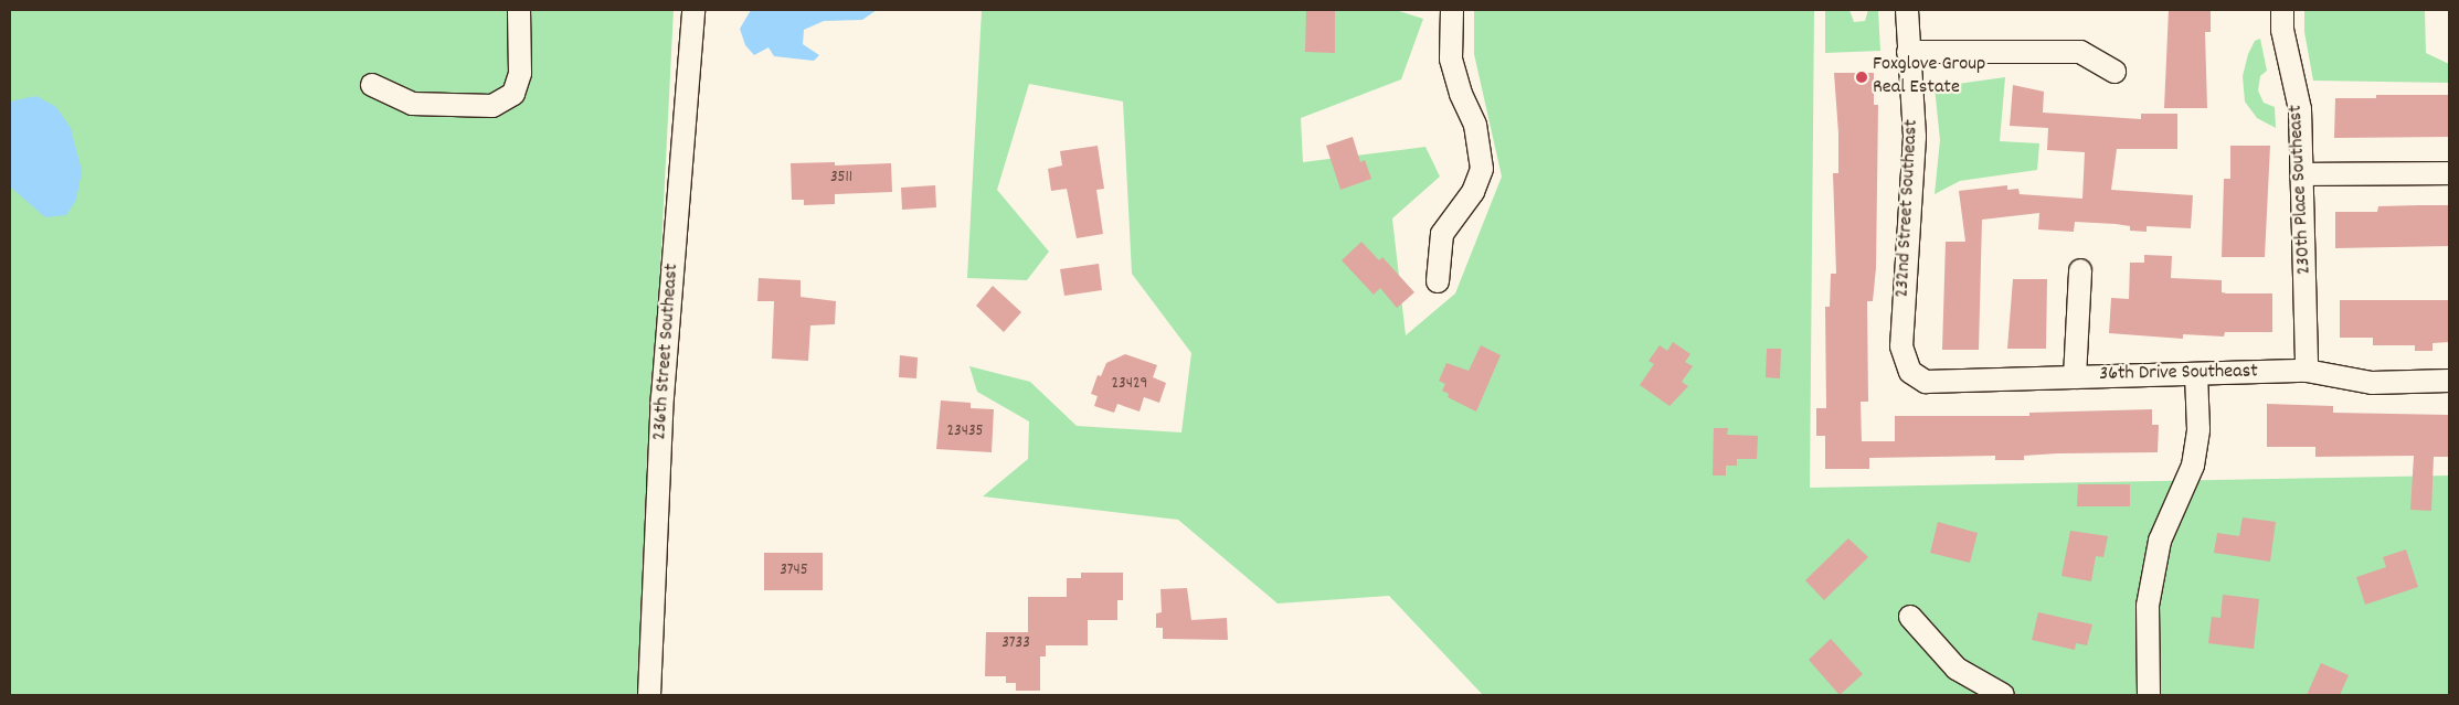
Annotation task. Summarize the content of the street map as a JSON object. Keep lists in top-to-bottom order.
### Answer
{
  "streets": {
    "street": [
      "230th Place Southeast",
      "232nd Street Southeast",
      "236th Street Southeast",
      "36th Drive Southeast"
    ]
  },
  "crossings": [
    ["230th Place Southeast", "36th Drive Southeast"],
    ["232nd Street Southeast", "36th Drive Southeast"]
  ],
  "places": ["Foxglove Group Real Estate"],
  "house_numbers": [
    "3511",
    "23429",
    "23435",
    "3745",
    "3733"
  ]
}
